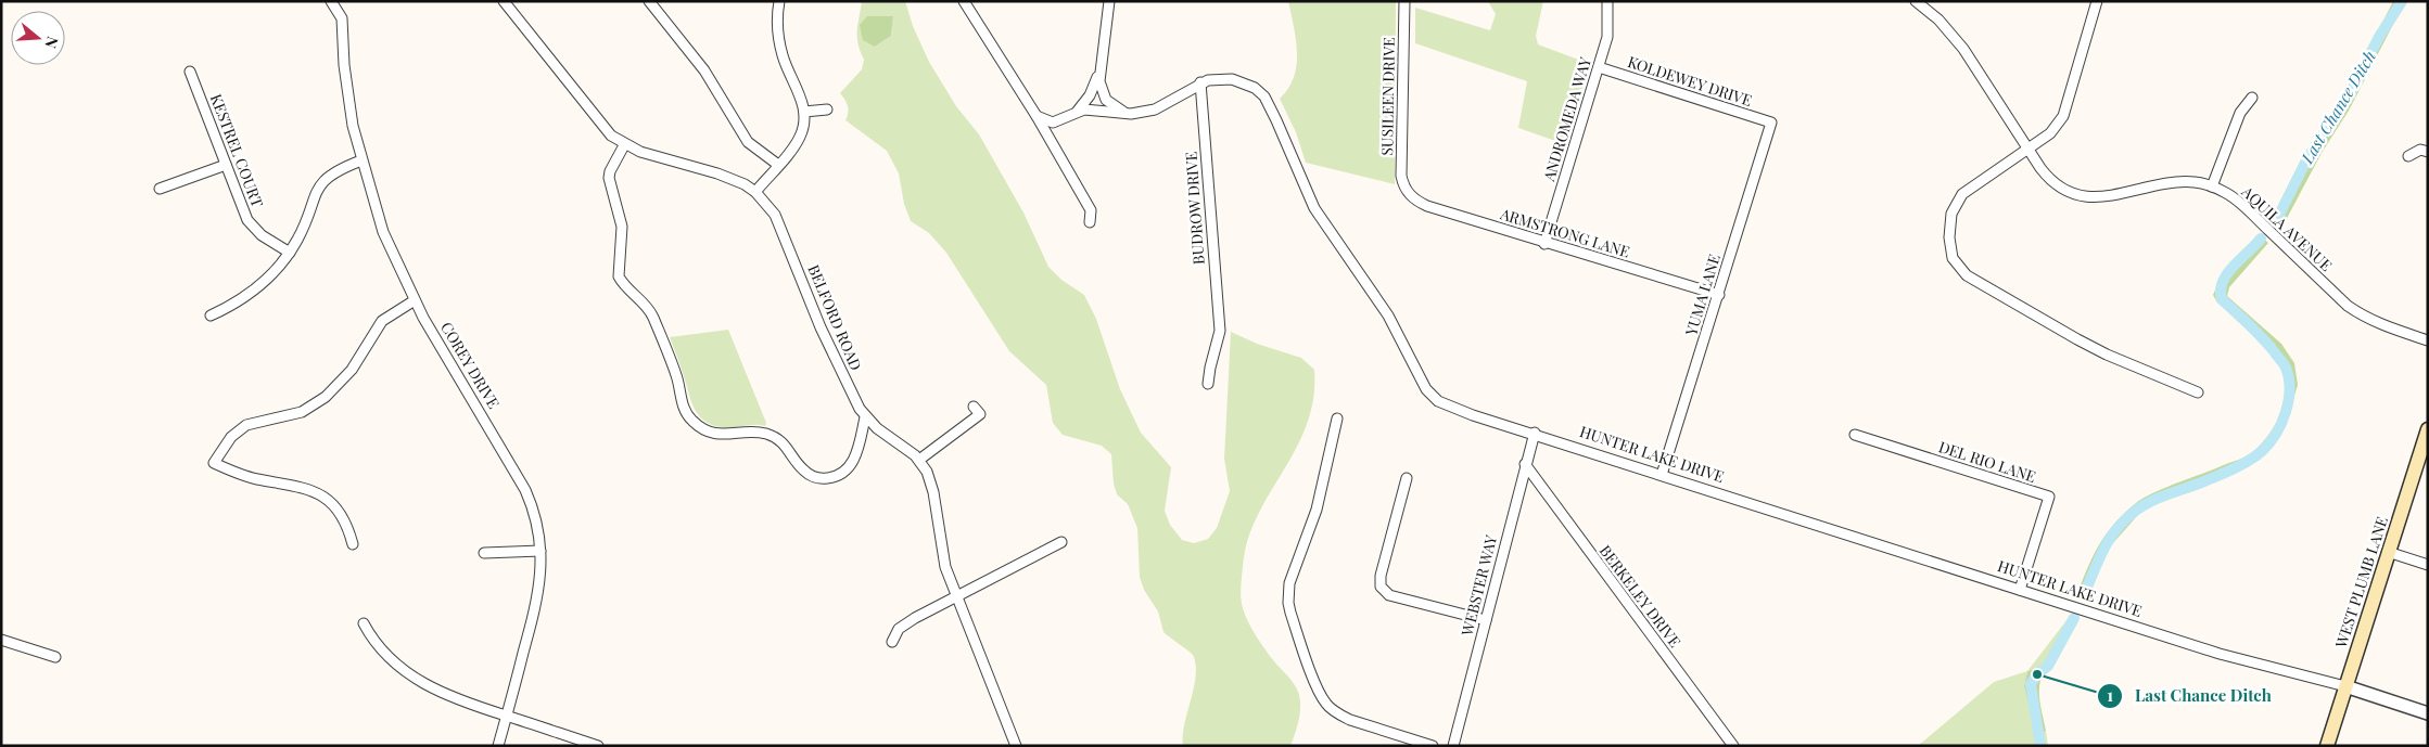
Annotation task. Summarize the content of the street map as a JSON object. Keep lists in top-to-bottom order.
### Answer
{
  "streets": {
    "main road": ["WEST PLUMB LANE"],
    "street": [
      "KOLDEWEY DRIVE",
      "SUSILEEN DRIVE",
      "ANDROMEDA WAY",
      "KESTREL COURT",
      "BUDROW DRIVE",
      "AQUILA AVENUE",
      "ARMSTRONG LANE",
      "YUMA LANE",
      "BELFORD ROAD",
      "COREY DRIVE",
      "HUNTER LAKE DRIVE",
      "DEL RIO LANE",
      "WEBSTER WAY",
      "BERKELEY DRIVE"
    ]
  },
  "crossings": [
    ["KOLDEWEY DRIVE", "ANDROMEDA WAY"],
    ["KOLDEWEY DRIVE", "YUMA LANE"],
    ["SUSILEEN DRIVE", "ARMSTRONG LANE"],
    ["ANDROMEDA WAY", "ARMSTRONG LANE"],
    ["BUDROW DRIVE", "HUNTER LAKE DRIVE"],
    ["ARMSTRONG LANE", "YUMA LANE"],
    ["YUMA LANE", "HUNTER LAKE DRIVE"],
    ["HUNTER LAKE DRIVE", "DEL RIO LANE"],
    ["HUNTER LAKE DRIVE", "WEST PLUMB LANE"],
    ["HUNTER LAKE DRIVE", "WEBSTER WAY"],
    ["WEBSTER WAY", "BERKELEY DRIVE"]
  ],
  "water": ["Last Chance Ditch"],
  "places": ["Last Chance Ditch"],
  "north": "right"
}
